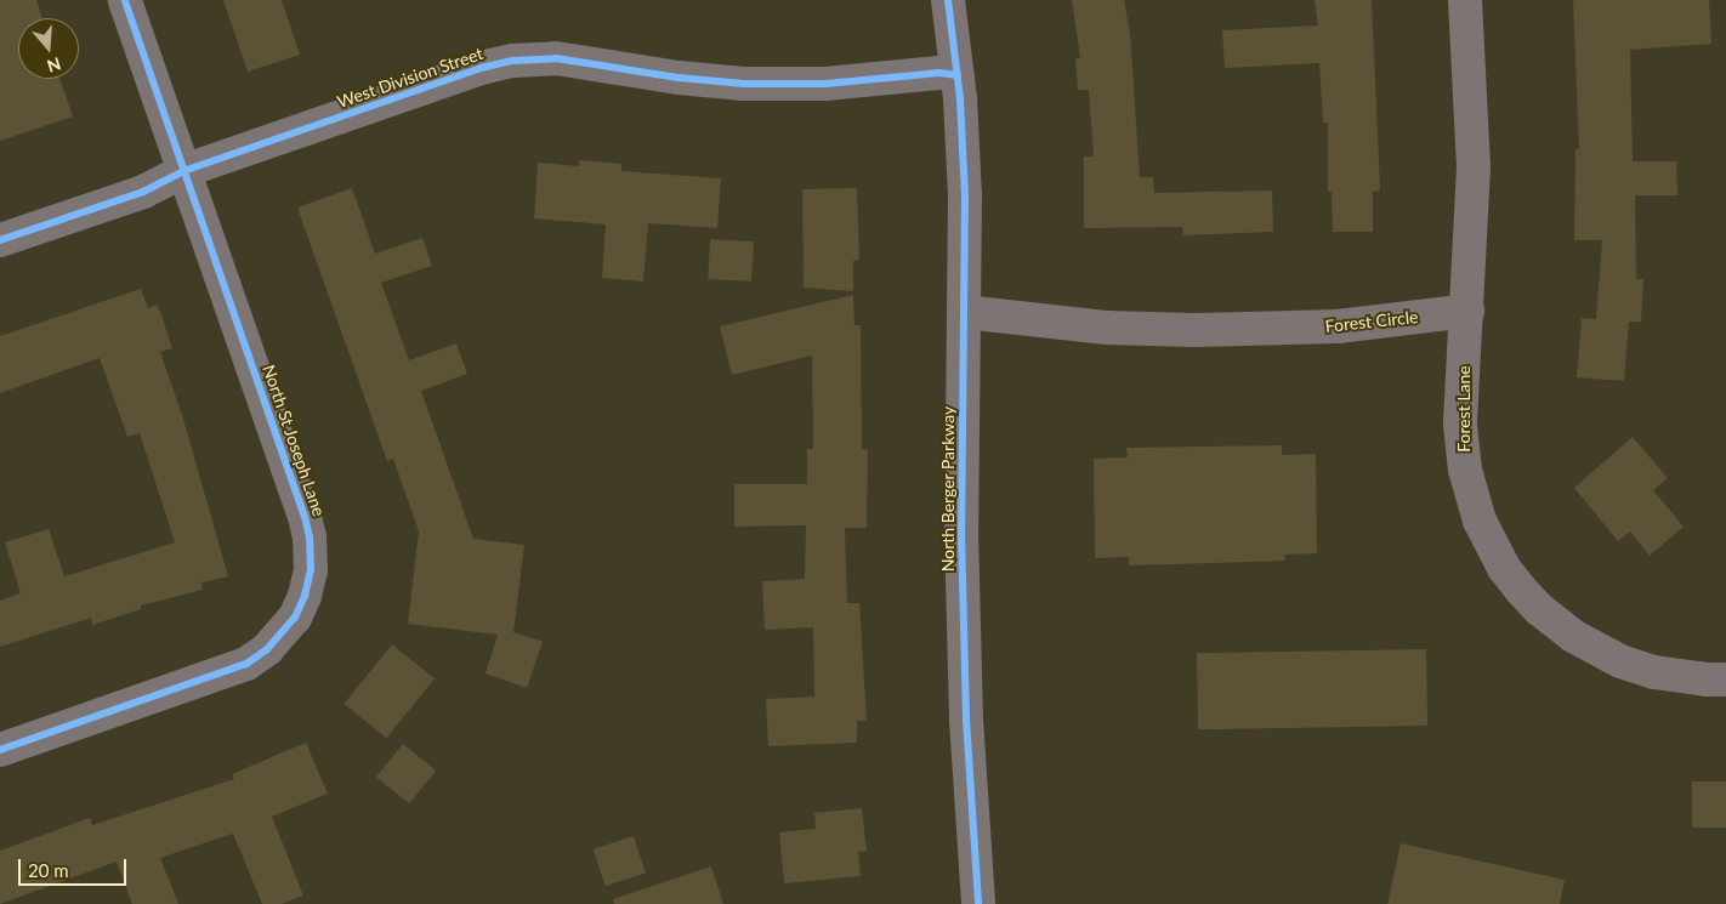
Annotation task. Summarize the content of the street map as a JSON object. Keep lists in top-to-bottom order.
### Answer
{
  "streets": {
    "street": [
      "West Division Street",
      "Forest Circle",
      "Forest Lane",
      "North St Joseph Lane",
      "North Berger Parkway"
    ]
  },
  "crossings": [
    ["West Division Street", "North St Joseph Lane"],
    ["West Division Street", "North Berger Parkway"],
    ["Forest Circle", "Forest Lane"],
    ["Forest Circle", "North Berger Parkway"]
  ],
  "scale_bar": "20 m",
  "north": "bottom"
}
